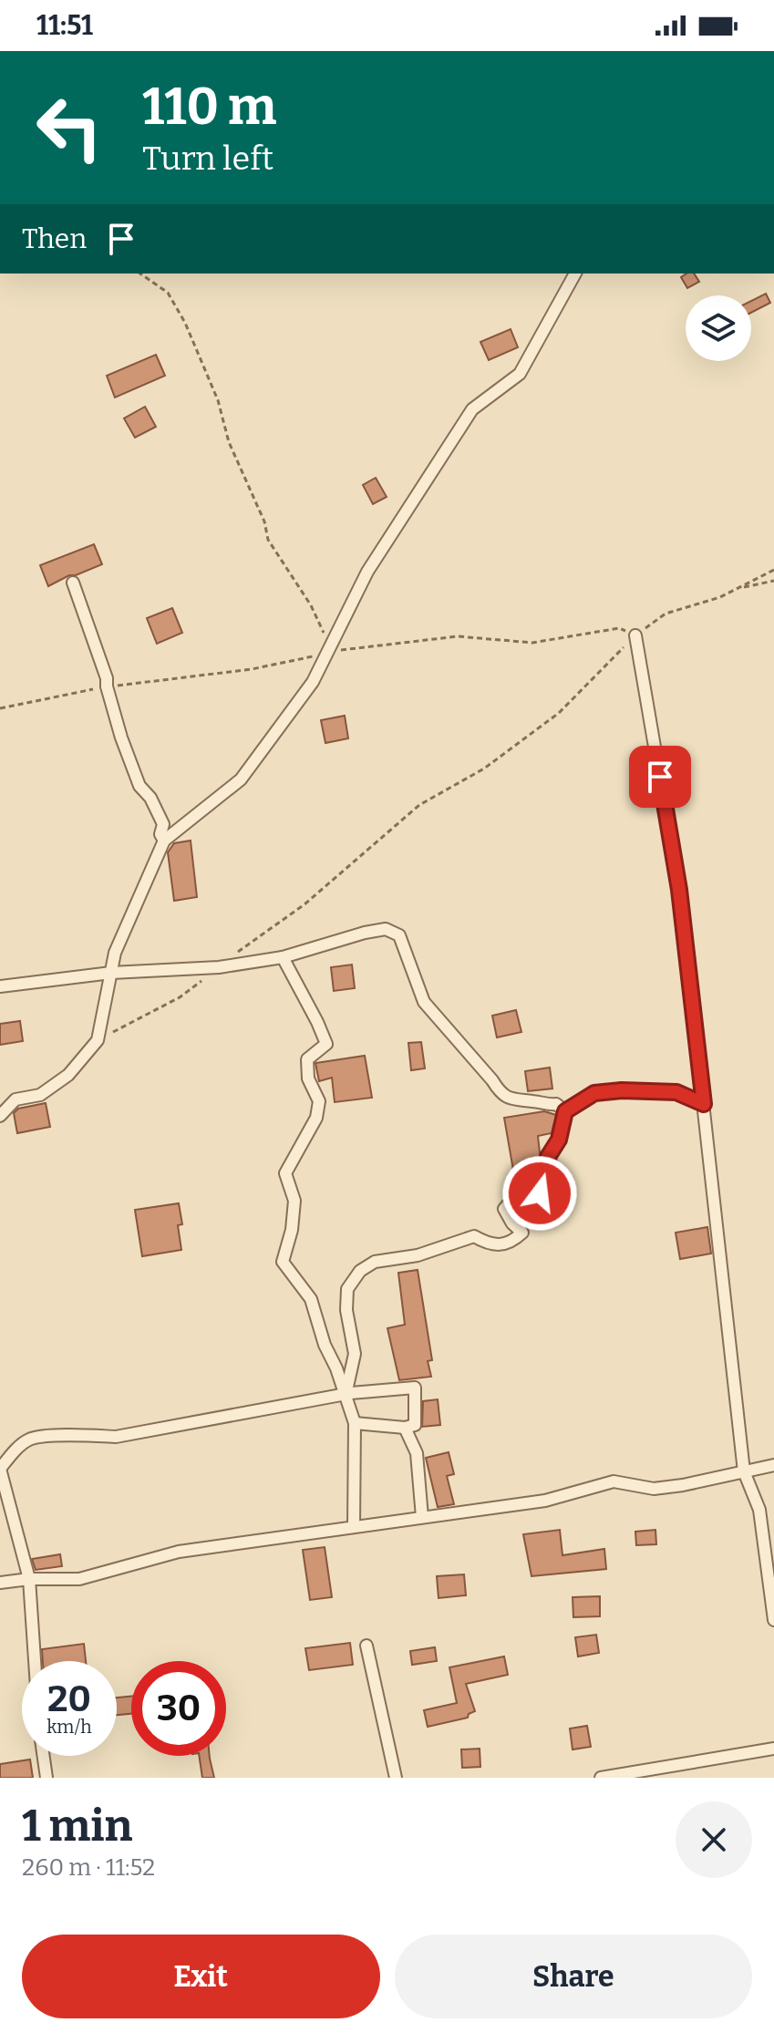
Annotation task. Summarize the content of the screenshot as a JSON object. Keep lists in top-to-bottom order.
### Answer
{
  "page": {
    "status": "11:51",
    "turn": ["110 m", "Turn left"],
    "then": "Then",
    "speed": "20 km/h",
    "limit": "30",
    "heading": ["1 min", "260 m · 11:52"],
    "buttons": ["Exit", "Share"]
  }
}
